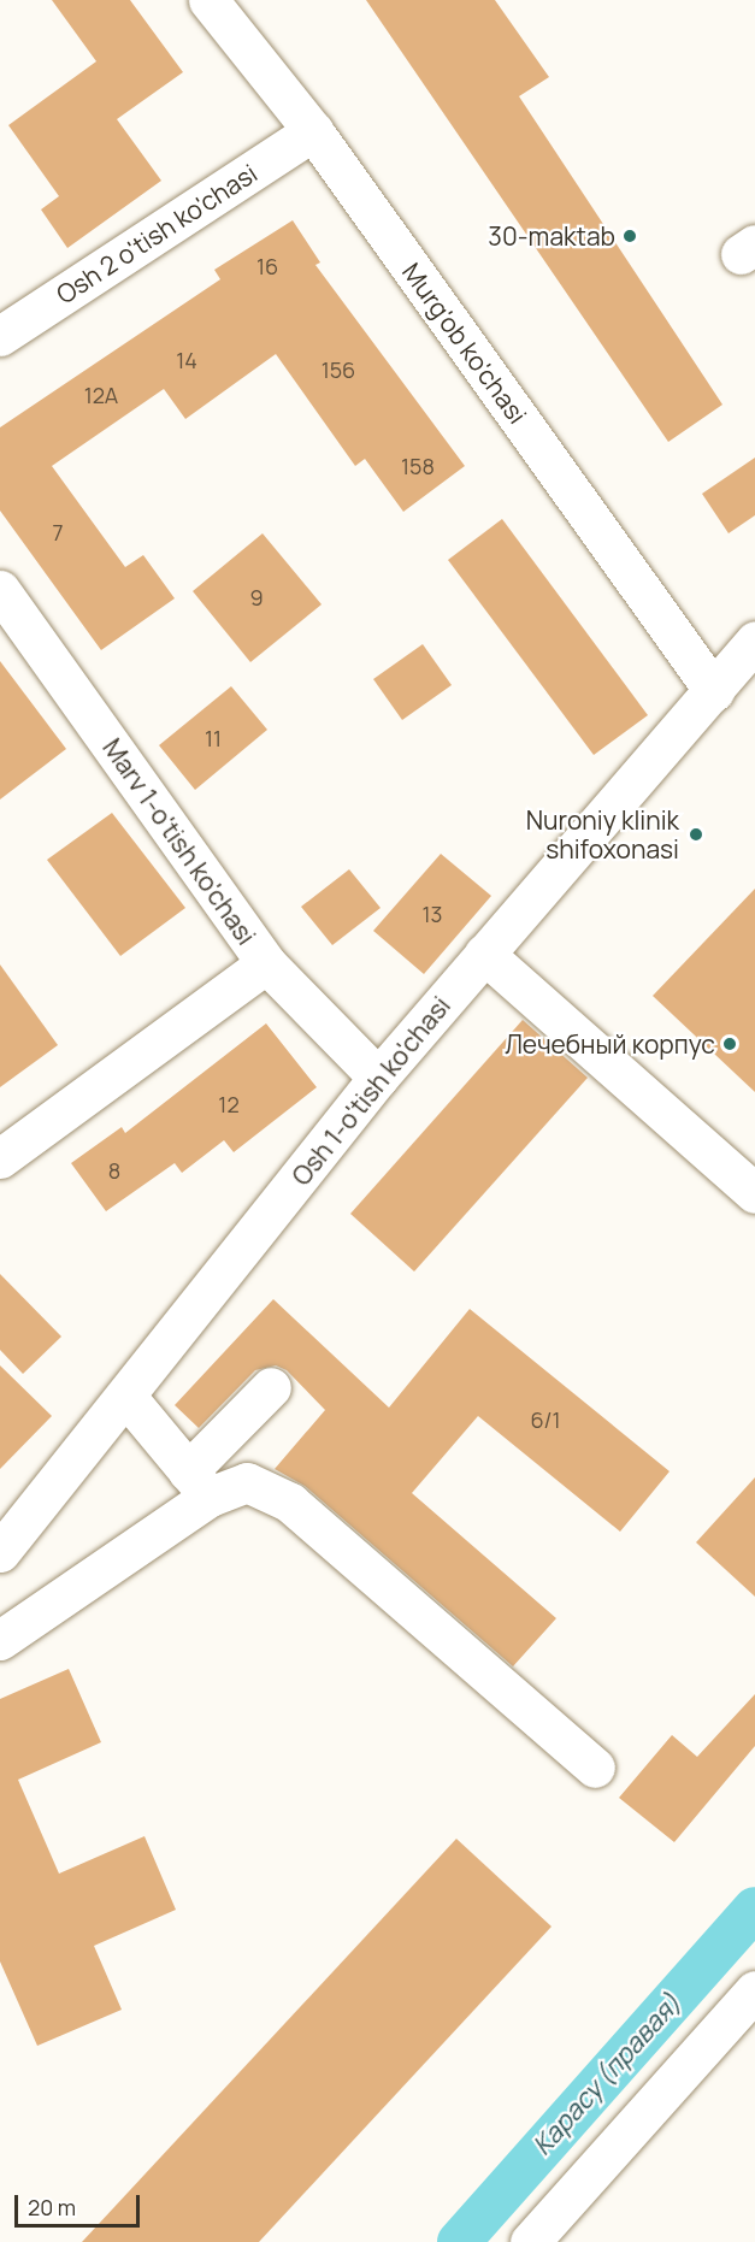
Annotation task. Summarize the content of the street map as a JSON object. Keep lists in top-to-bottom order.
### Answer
{
  "streets": {
    "street": [
      "Osh 2 o'tish ko'chasi",
      "Murg'ob ko'chasi",
      "Marv 1-o'tish ko'chasi",
      "Osh 1-o'tish ko'chasi"
    ]
  },
  "crossings": [
    ["Osh 2 o'tish ko'chasi", "Murg'ob ko'chasi"],
    ["Murg'ob ko'chasi", "Osh 1-o'tish ko'chasi"],
    ["Marv 1-o'tish ko'chasi", "Osh 1-o'tish ko'chasi"]
  ],
  "water": ["Карасу (правая)"],
  "places": ["30-maktab", "Nuroniy klinik shifoxonasi", "Лечебный корпус"],
  "house_numbers": [
    "16",
    "14",
    "156",
    "12А",
    "158",
    "7",
    "9",
    "11",
    "13",
    "12",
    "8",
    "6/1"
  ],
  "scale_bar": "20 m"
}
